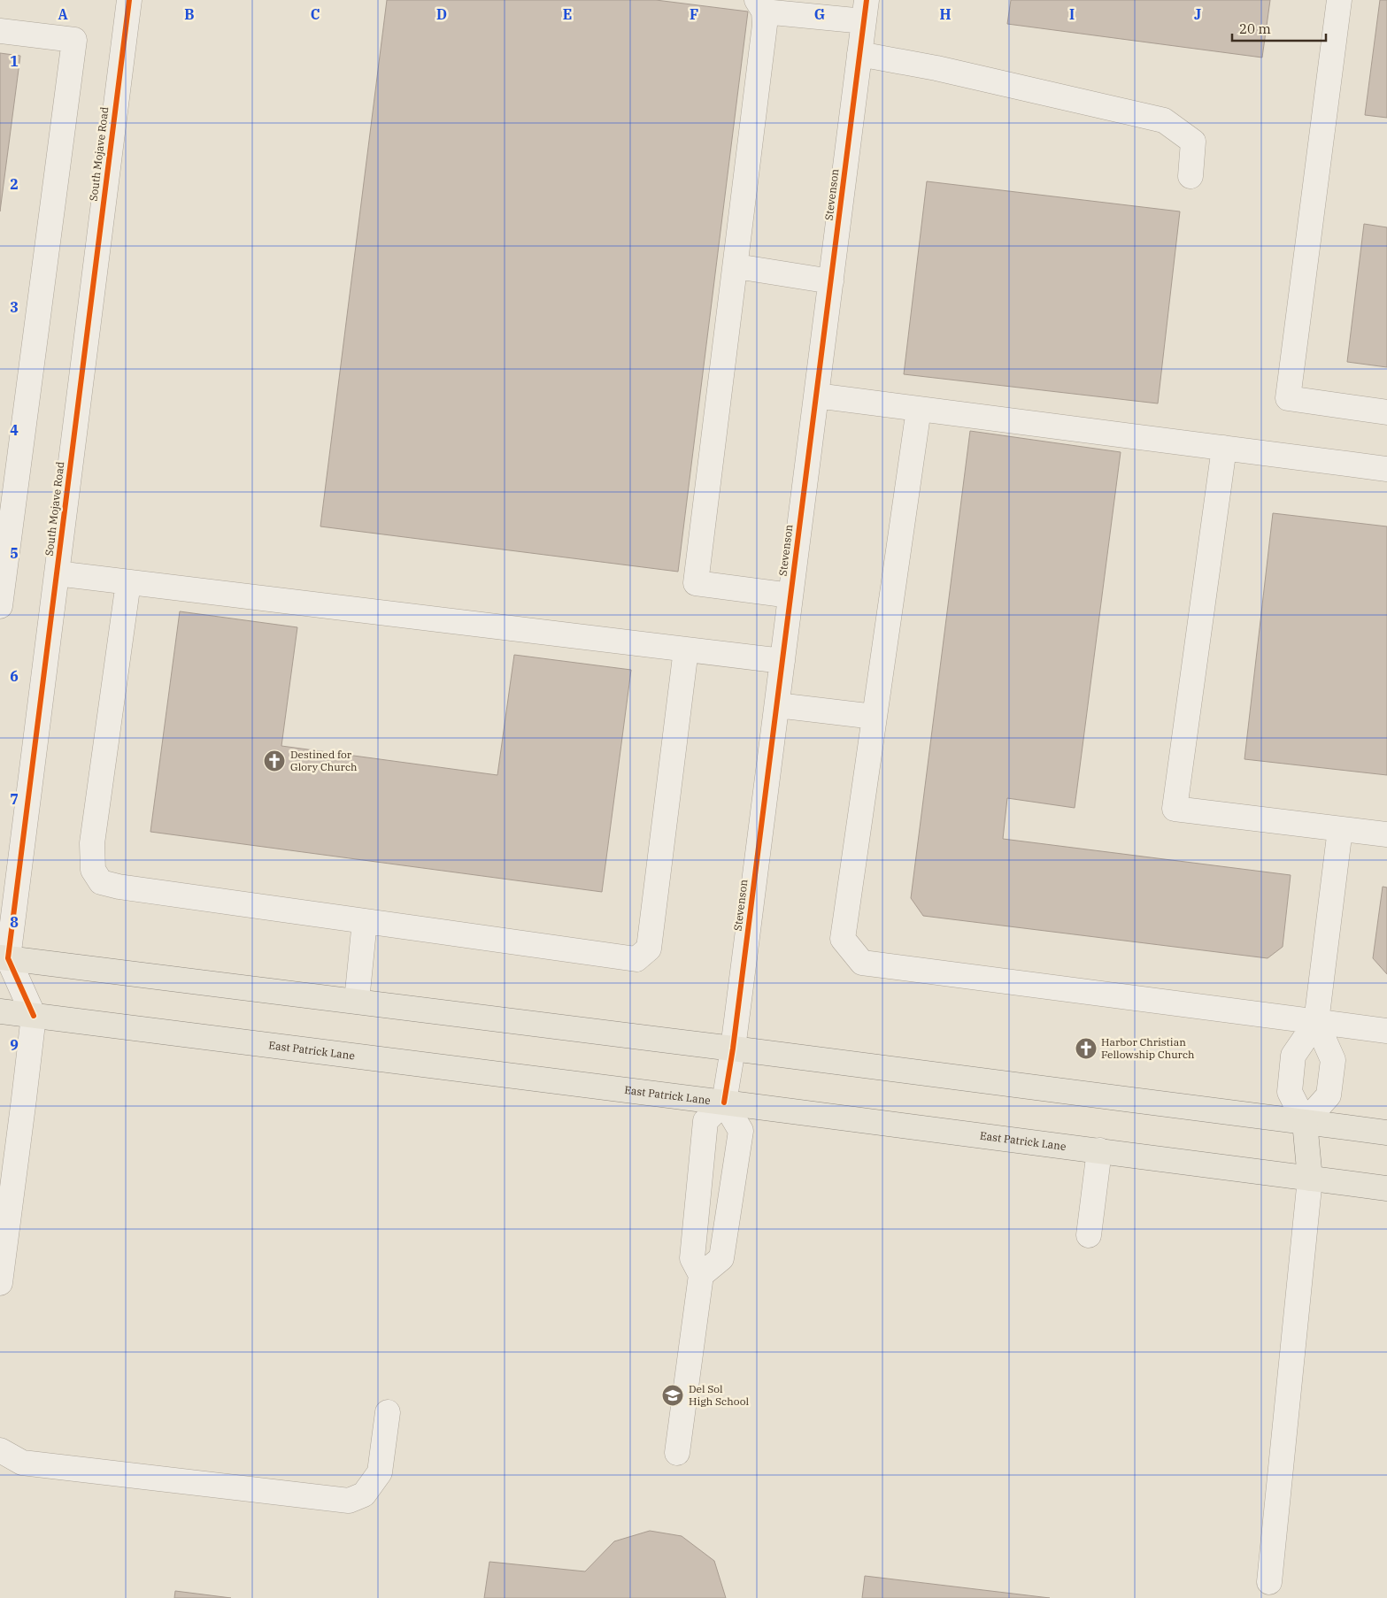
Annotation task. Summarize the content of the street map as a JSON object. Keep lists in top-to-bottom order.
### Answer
{
  "streets": {
    "main road": ["East Patrick Lane"],
    "street": ["South Mojave Road", "Stevenson"]
  },
  "crossings": [
    ["Stevenson", "East Patrick Lane"]
  ],
  "places": {
    "church": ["Destined for Glory Church", "Harbor Christian Fellowship Church"],
    "school or university": ["Del Sol High School"]
  },
  "scale_bar": "20 m",
  "grid": {
    "columns": [
      "A",
      "B",
      "C",
      "D",
      "E",
      "F",
      "G",
      "H",
      "I",
      "J"
    ],
    "rows": [
      "1",
      "2",
      "3",
      "4",
      "5",
      "6",
      "7",
      "8",
      "9"
    ]
  }
}
